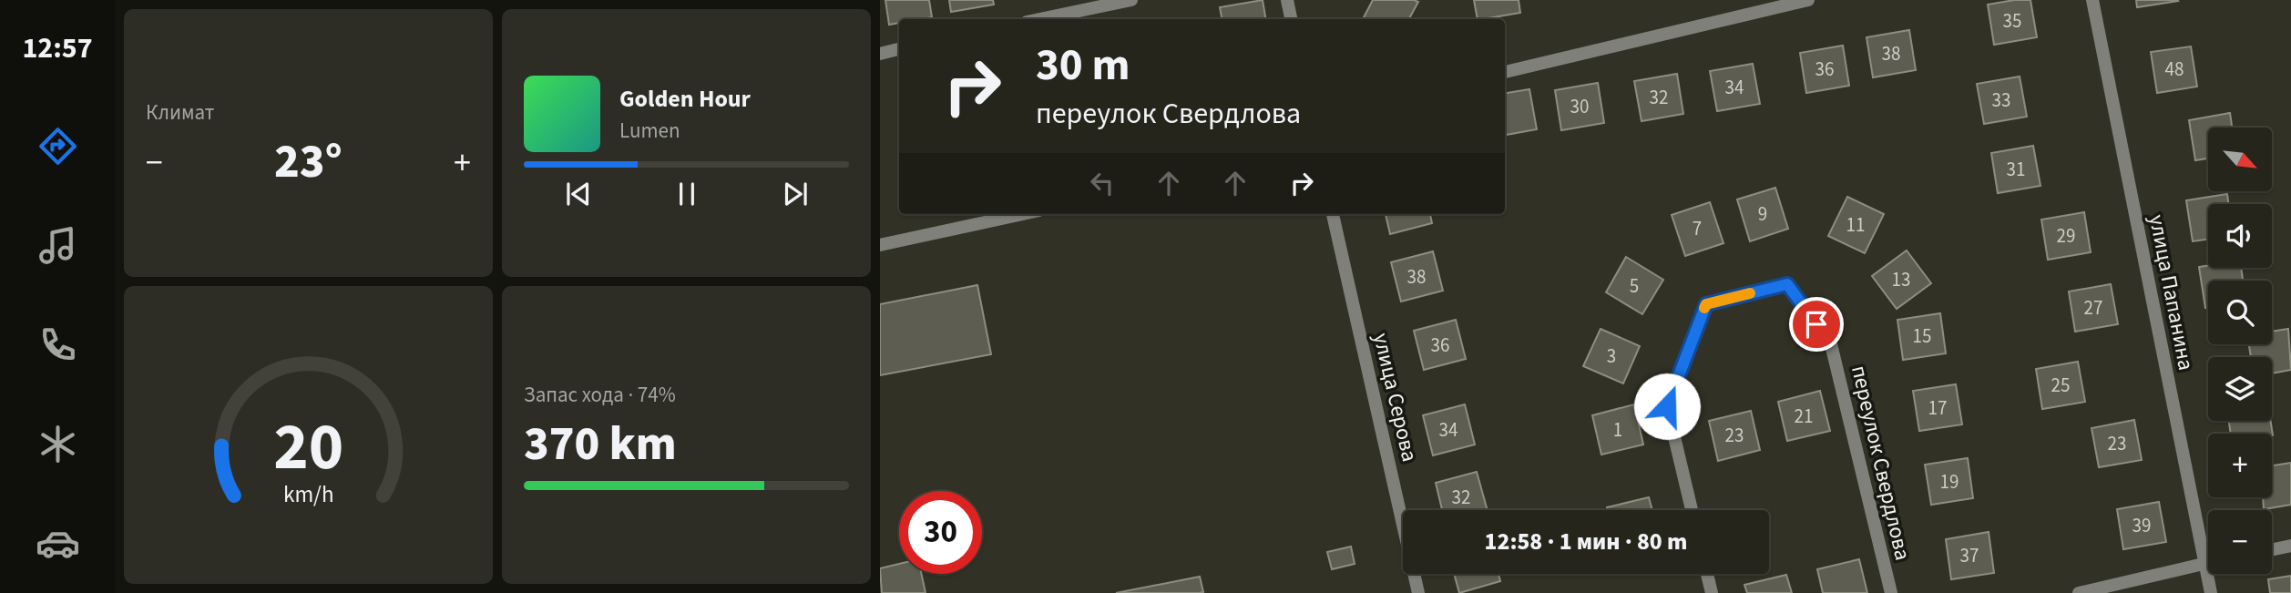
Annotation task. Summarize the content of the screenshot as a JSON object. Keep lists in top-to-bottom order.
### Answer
{
  "streets": {
    "street": ["улица Папанина", "улица Серова", "переулок Свердлова"]
  },
  "house_numbers": [
    "35",
    "38",
    "36",
    "48",
    "34",
    "32",
    "33",
    "30",
    "31",
    "9",
    "11",
    "7",
    "29",
    "38",
    "13",
    "5",
    "27",
    "15",
    "36",
    "3",
    "25",
    "17",
    "21",
    "34",
    "1",
    "23",
    "23",
    "19",
    "32",
    "39",
    "37"
  ],
  "north": "bottom right",
  "page": {
    "tabs": "12:57",
    "tile": [
      "Климат",
      ["Запас хода · 74%", "370 km"]
    ],
    "turn": ["30 m", "переулок Свердлова"],
    "song": ["Golden Hour", "Lumen"],
    "map_buttons": ["+", "−"],
    "heat": ["−", "23°", "+"],
    "limit": "30",
    "trip": "12:58 · 1 мин · 80 m",
    "gauge": ["20", "km/h"]
  }
}
